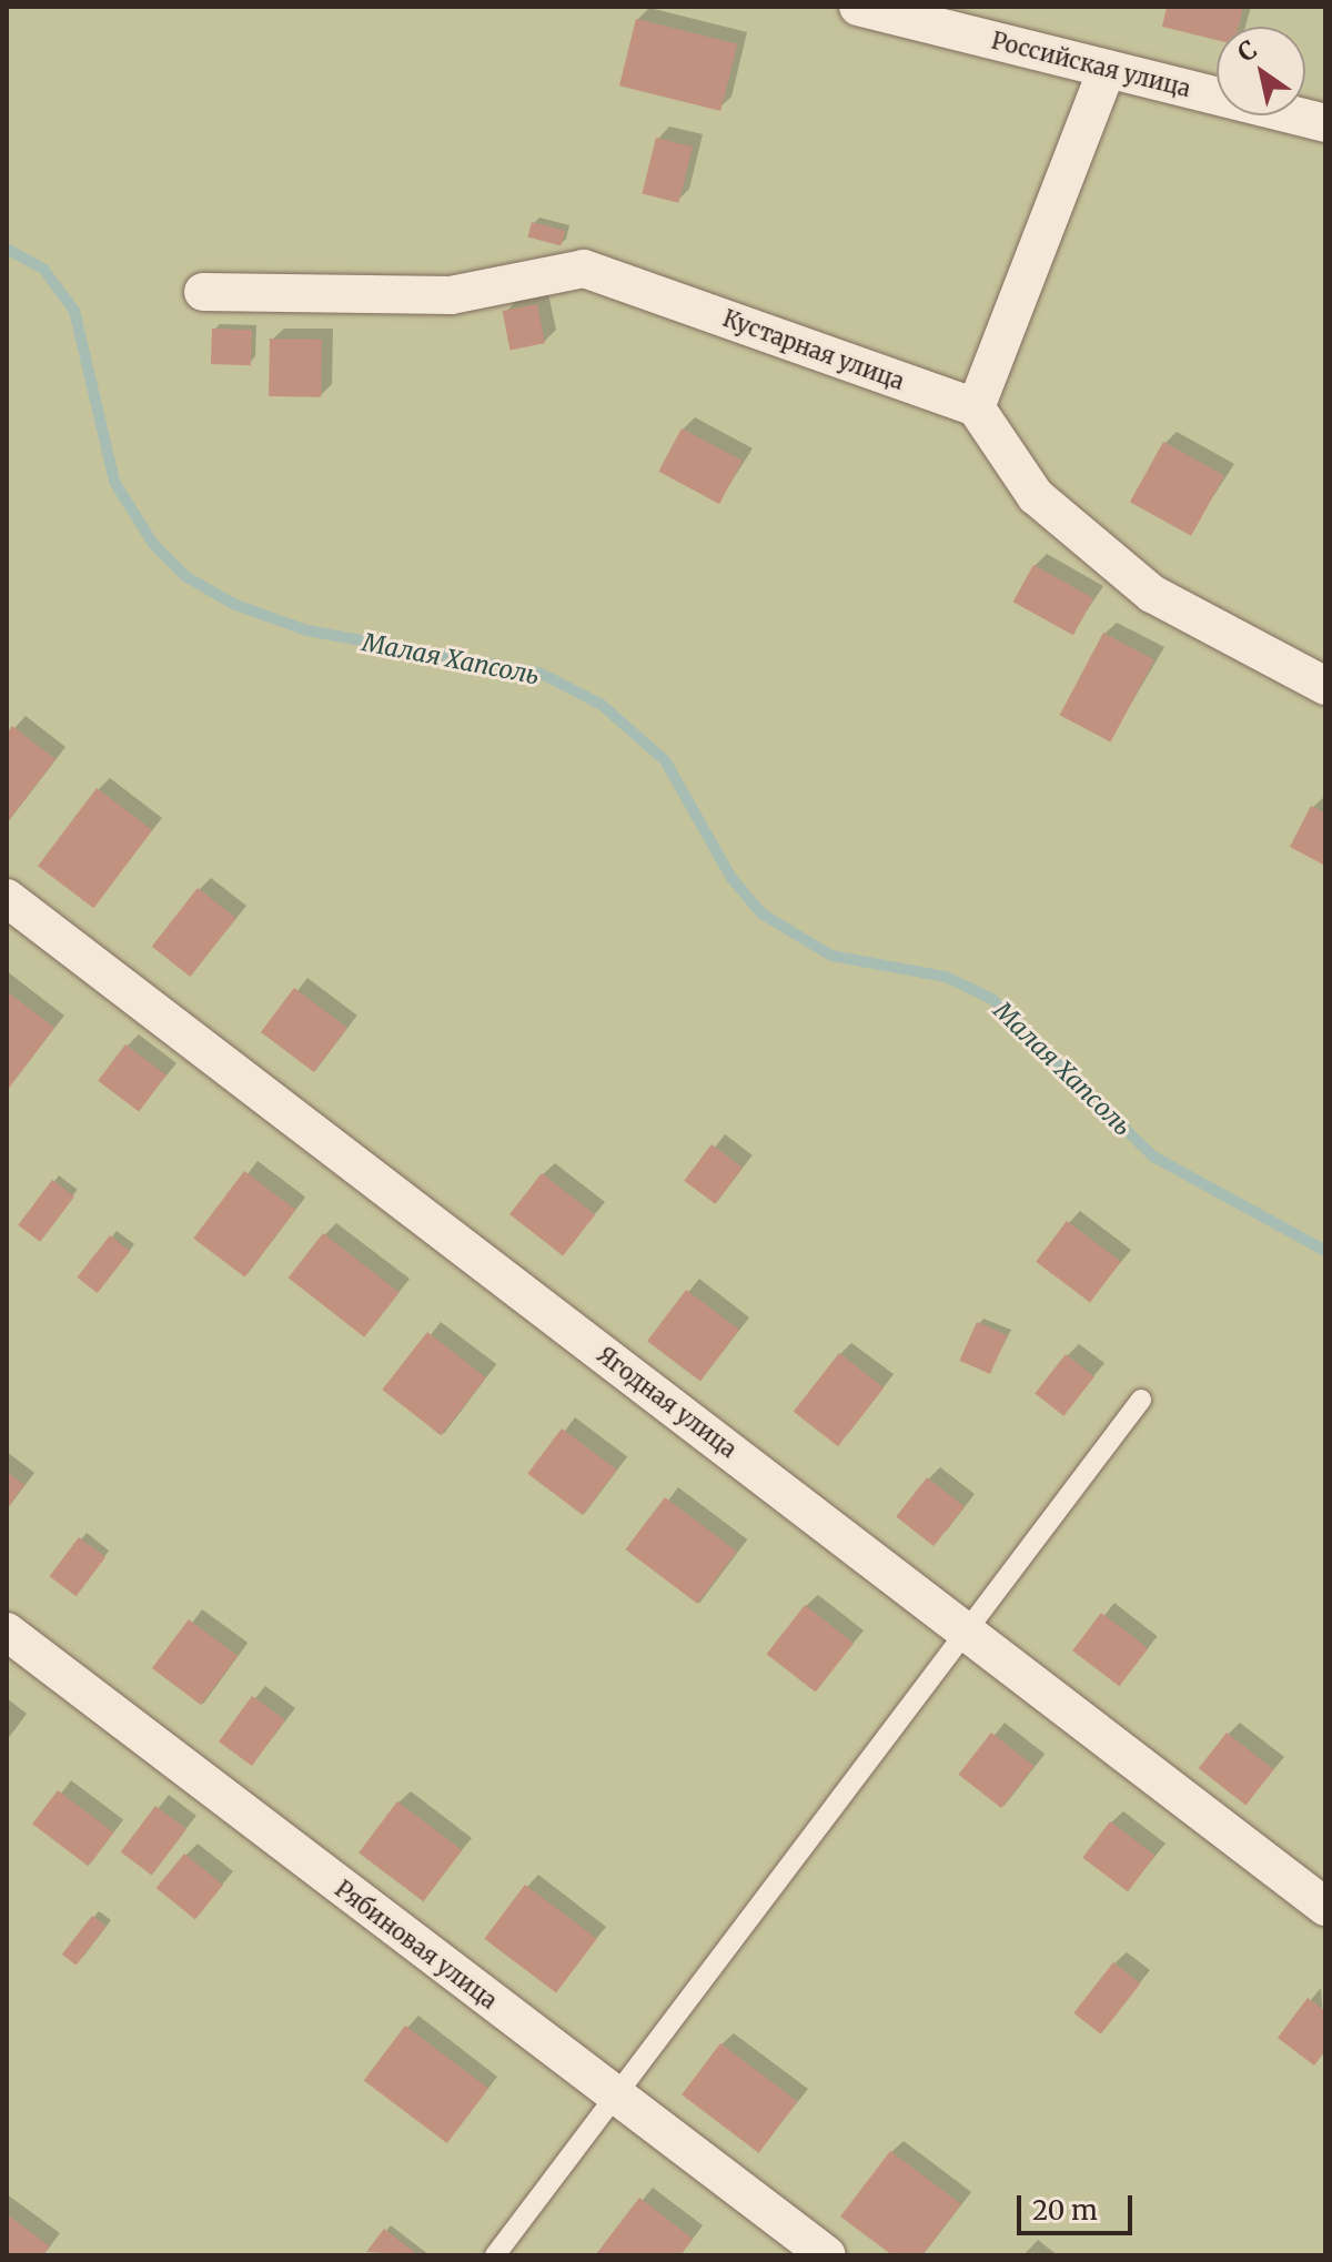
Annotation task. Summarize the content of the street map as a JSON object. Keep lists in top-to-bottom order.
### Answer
{
  "streets": {
    "street": [
      "Российская улица",
      "Кустарная улица",
      "Ягодная улица",
      "Рябиновая улица"
    ]
  },
  "water": ["Малая Хапсоль"],
  "scale_bar": "20 m",
  "north": "top left"
}
